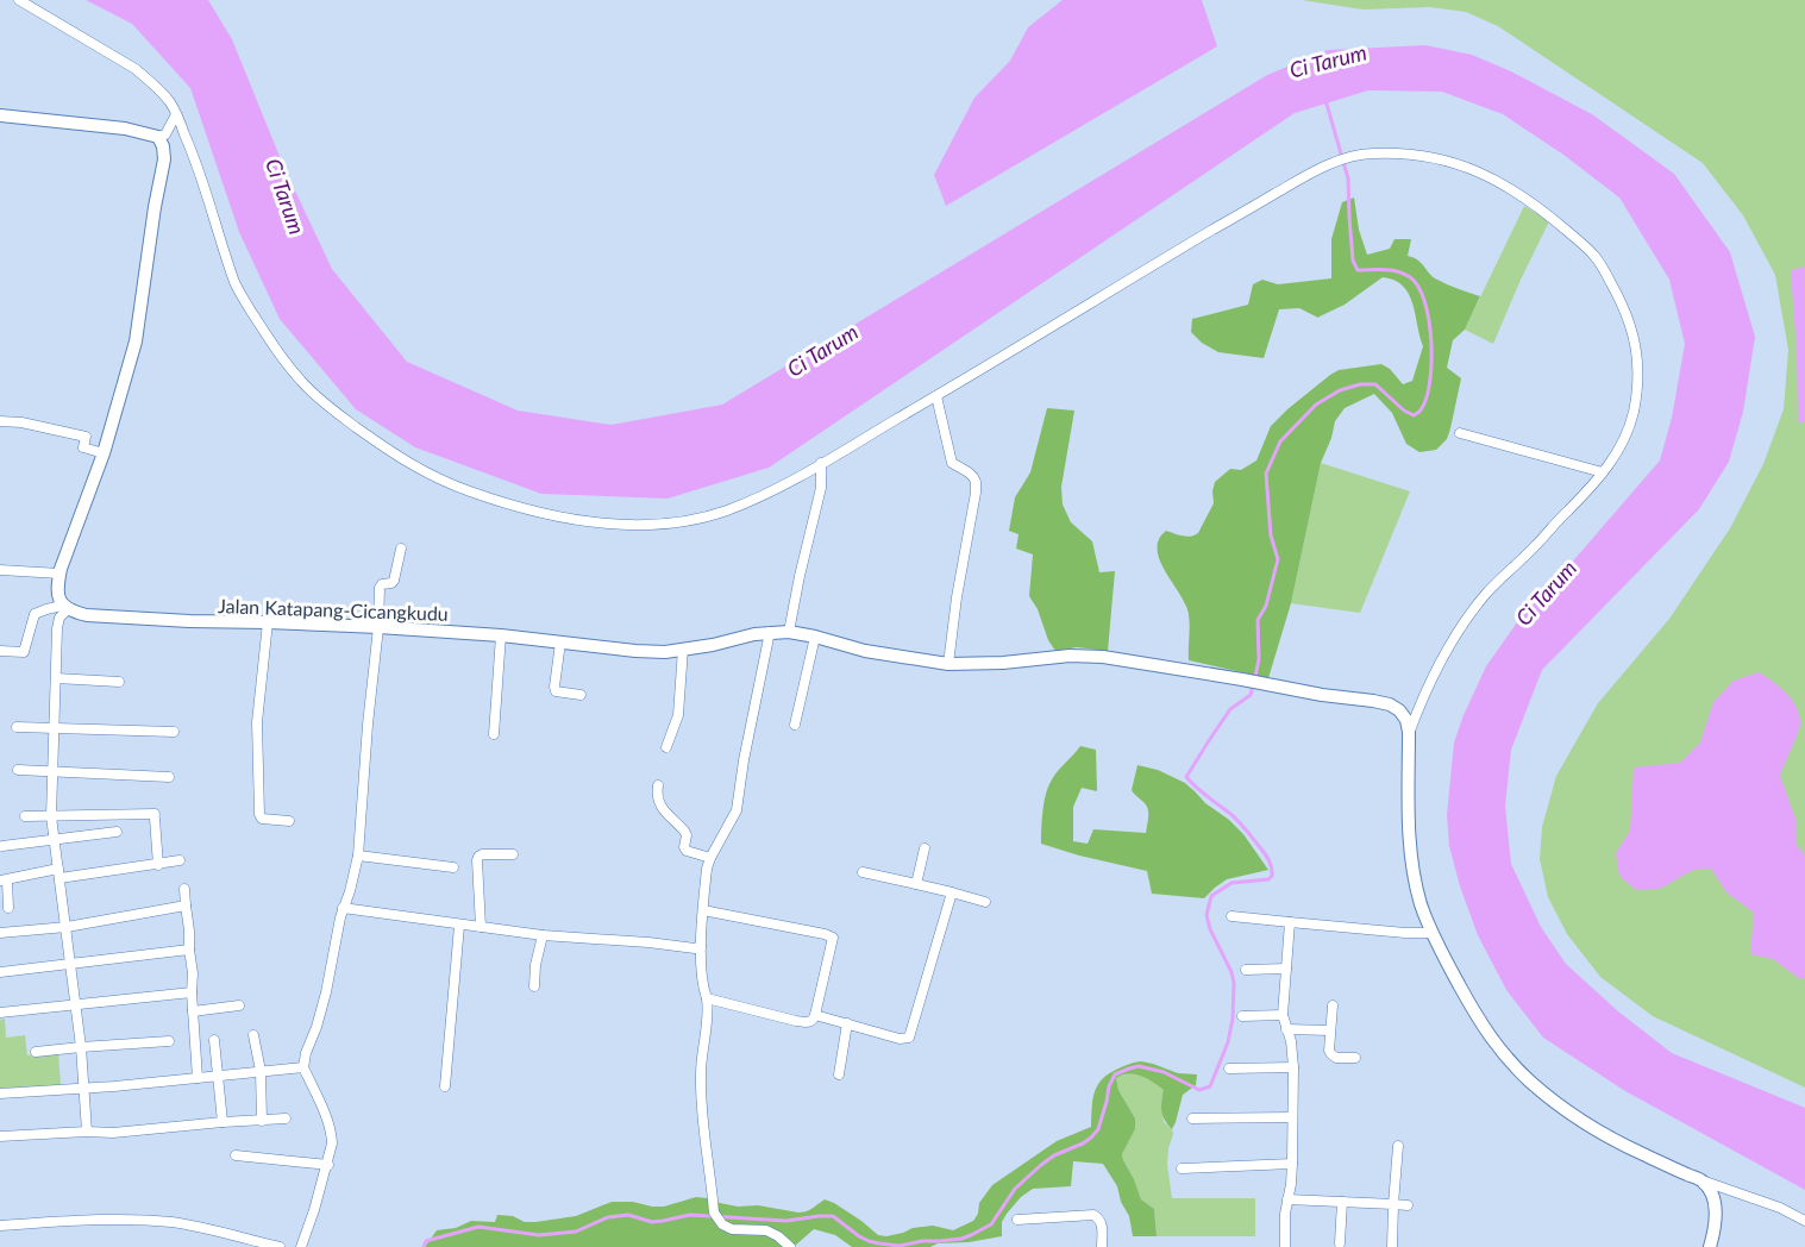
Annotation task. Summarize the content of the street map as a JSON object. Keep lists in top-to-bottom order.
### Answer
{
  "streets": {
    "street": ["Jalan Katapang-Cicangkudu"]
  },
  "water": ["Ci Tarum"]
}
